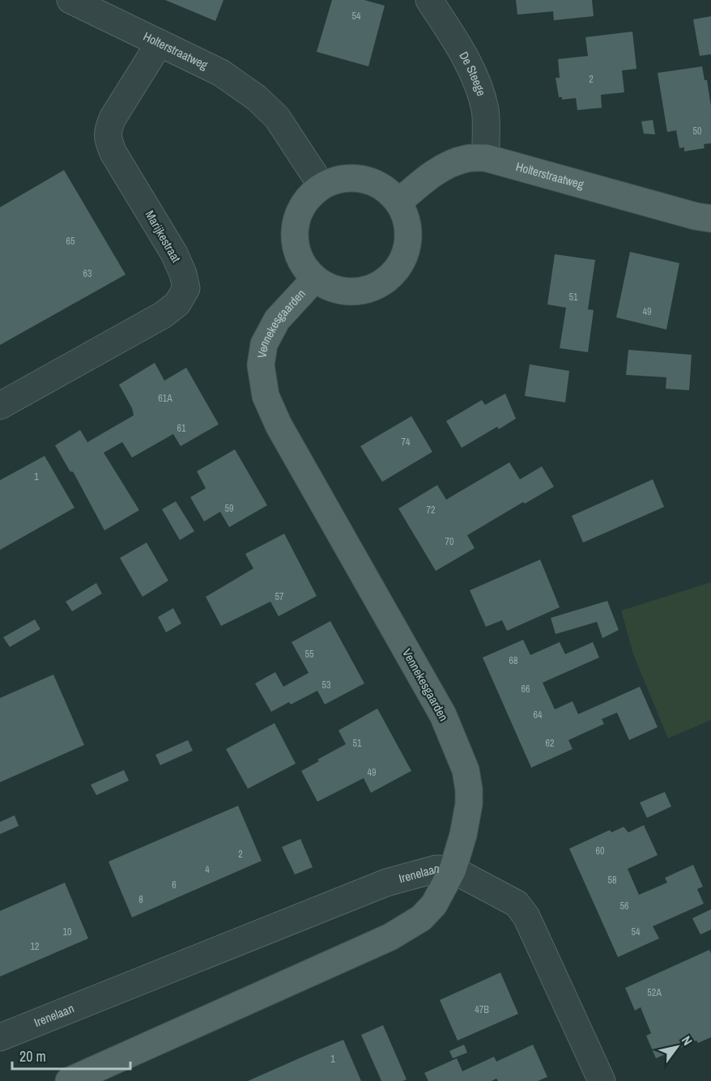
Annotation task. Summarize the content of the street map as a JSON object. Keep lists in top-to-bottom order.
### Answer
{
  "streets": {
    "main road": ["Holterstraatweg", "Vennekesgaarden", "Irenelaan"],
    "street": ["De Steege", "Marijkestraat"]
  },
  "crossings": [
    ["Holterstraatweg", "De Steege"],
    ["Holterstraatweg", "Marijkestraat"],
    ["Holterstraatweg", "Vennekesgaarden"],
    ["Vennekesgaarden", "Irenelaan"]
  ],
  "house_numbers": [
    "54",
    "2",
    "50",
    "65",
    "63",
    "51",
    "49",
    "61A",
    "61",
    "74",
    "1",
    "59",
    "72",
    "70",
    "57",
    "55",
    "68",
    "53",
    "66",
    "64",
    "51",
    "62",
    "49",
    "60",
    "2",
    "4",
    "58",
    "6",
    "8",
    "56",
    "10",
    "54",
    "12",
    "52A",
    "47B",
    "1"
  ],
  "scale_bar": "20 m",
  "north": "top right"
}
